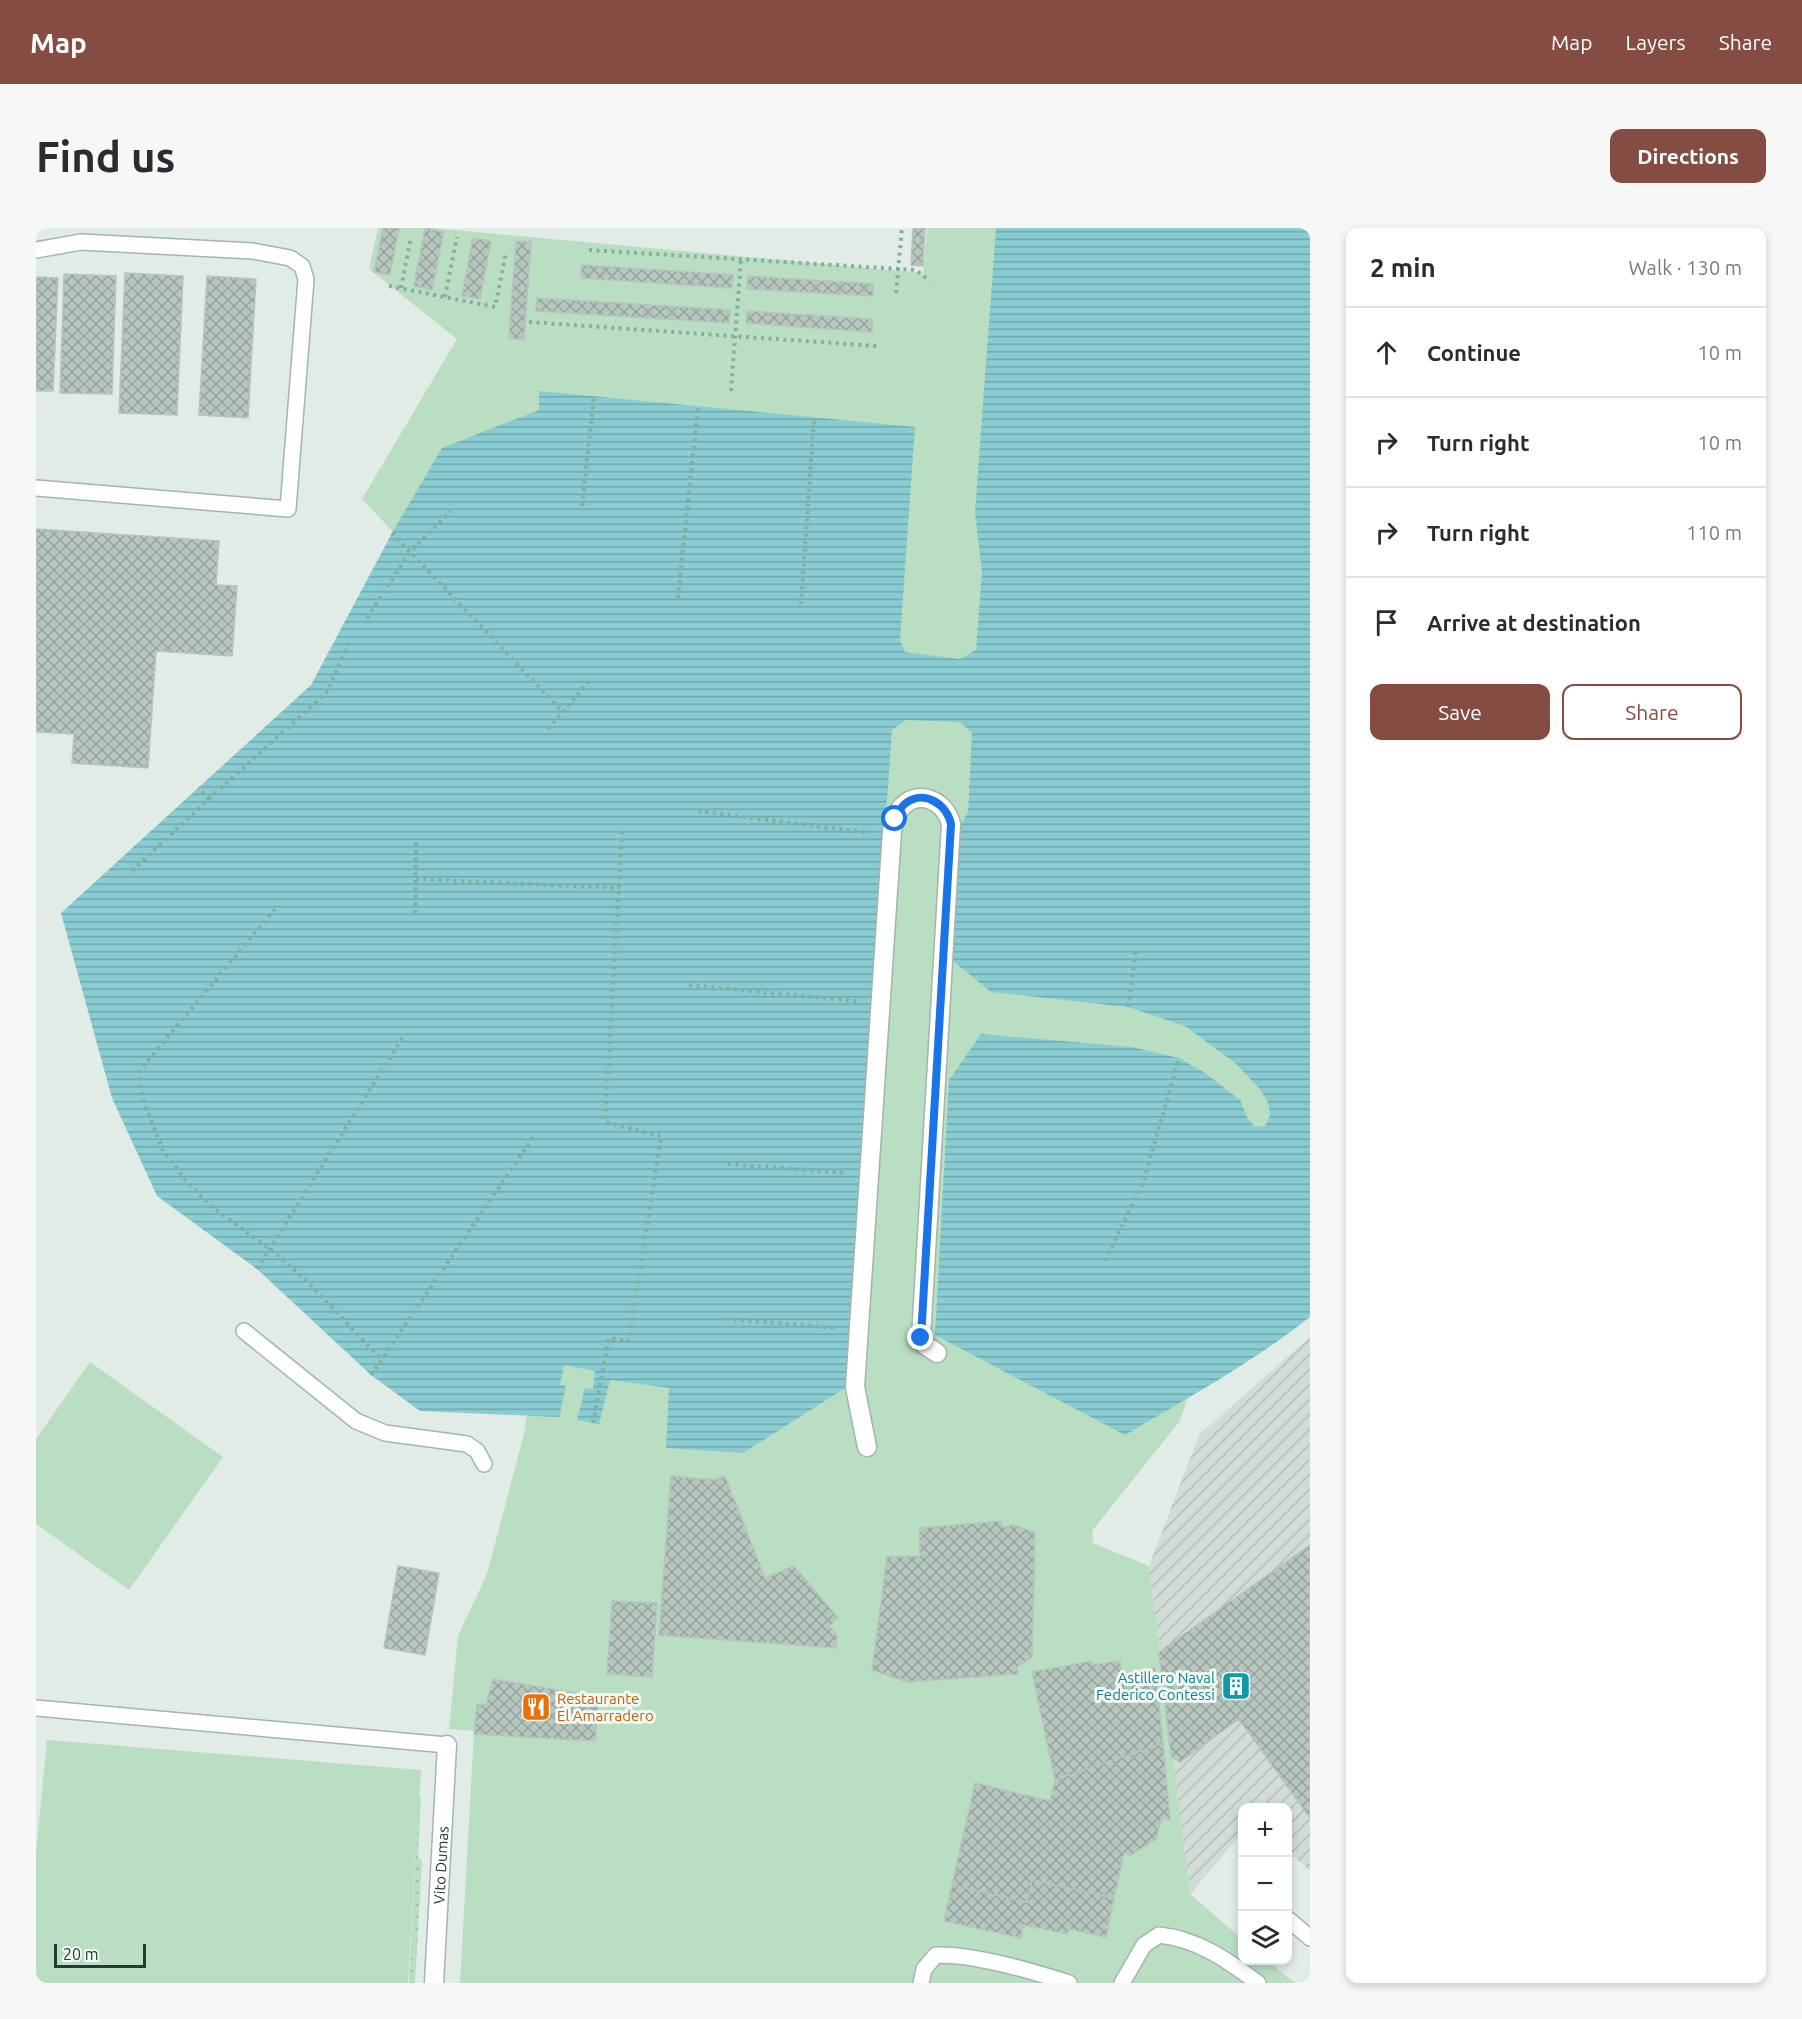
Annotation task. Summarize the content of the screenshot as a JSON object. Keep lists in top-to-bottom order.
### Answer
{
  "streets": {
    "street": ["Vito Dumas"]
  },
  "places": {
    "building": ["Astillero Naval Federico Contessi"],
    "restaurant": ["Restaurante El Amarradero"]
  },
  "scale_bar": "20 m",
  "page": {
    "header": "Map",
    "nav": ["Map", "Layers", "Share"],
    "buttons": [
      "Directions",
      ["Save", "Share"]
    ],
    "title": "Find us",
    "heading": ["2 min", "Walk · 130 m"],
    "list": [
      ["Continue", "10 m"],
      ["Turn right", "10 m"],
      ["Turn right", "110 m"],
      "Arrive at destination"
    ],
    "map_buttons": ["+", "−"],
    "scale": "20 m"
  }
}
